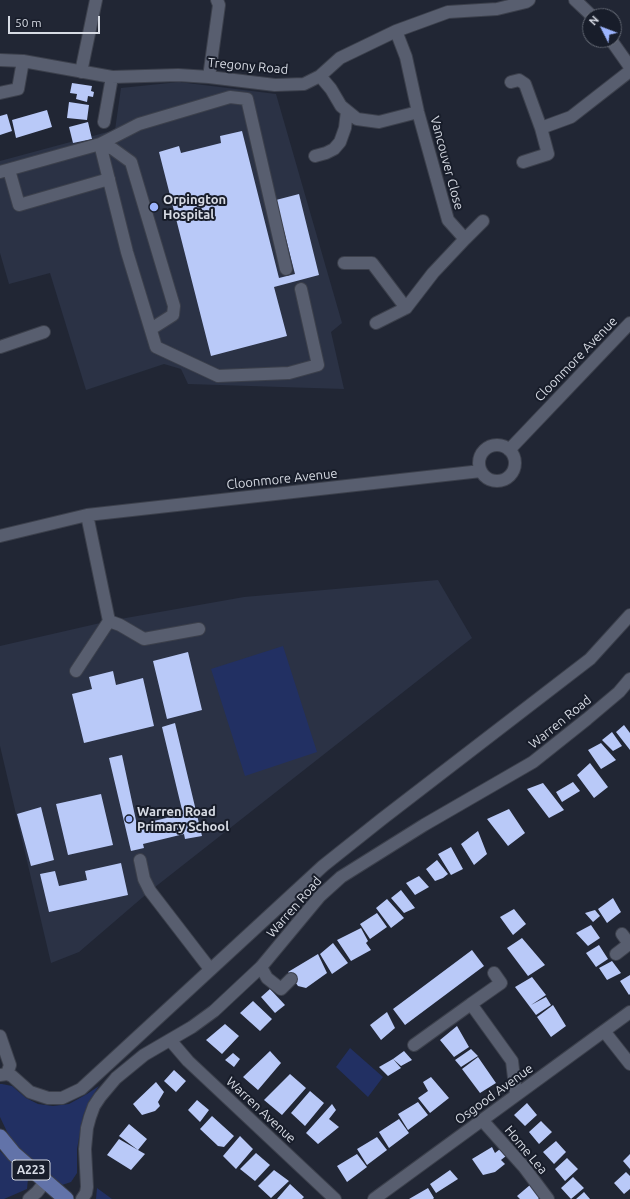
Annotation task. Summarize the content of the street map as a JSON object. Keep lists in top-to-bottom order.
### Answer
{
  "streets": {
    "main road": ["A223"],
    "street": [
      "Tregony Road",
      "Vancouver Close",
      "Cloonmore Avenue",
      "Warren Road",
      "Osgood Avenue",
      "Warren Avenue",
      "Home Lea"
    ]
  },
  "crossings": [
    ["Tregony Road", "Vancouver Close"],
    ["Warren Road", "Warren Avenue"],
    ["Osgood Avenue", "Home Lea"]
  ],
  "places": ["Orpington Hospital", "Warren Road Primary School"],
  "scale_bar": "50 m",
  "north": "top left"
}
